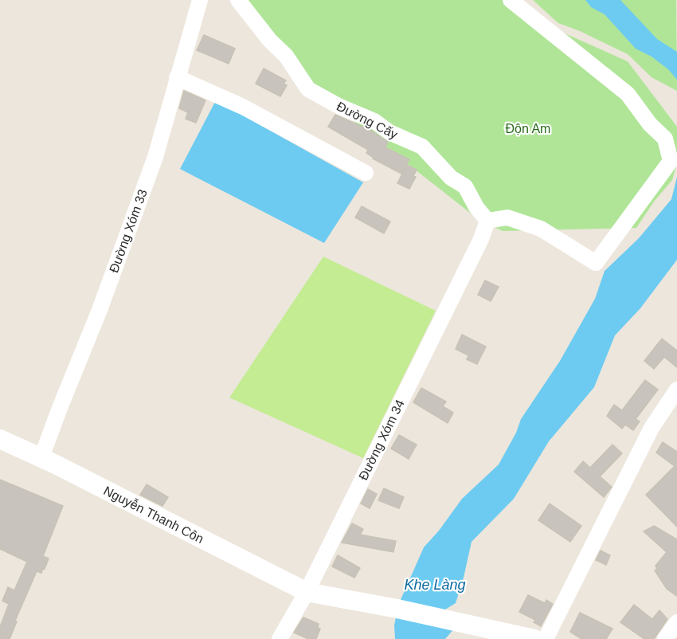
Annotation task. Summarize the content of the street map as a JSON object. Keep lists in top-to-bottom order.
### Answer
{
  "streets": {
    "street": [
      "Đường Cấy",
      "Đường Xóm 33",
      "Đường Xóm 34",
      "Nguyễn Thanh Côn"
    ]
  },
  "crossings": [
    ["Đường Cấy", "Đường Xóm 34"],
    ["Đường Xóm 33", "Nguyễn Thanh Côn"],
    ["Đường Xóm 34", "Nguyễn Thanh Côn"]
  ],
  "water": ["Khe Làng"],
  "parks": ["Độn Am"]
}
